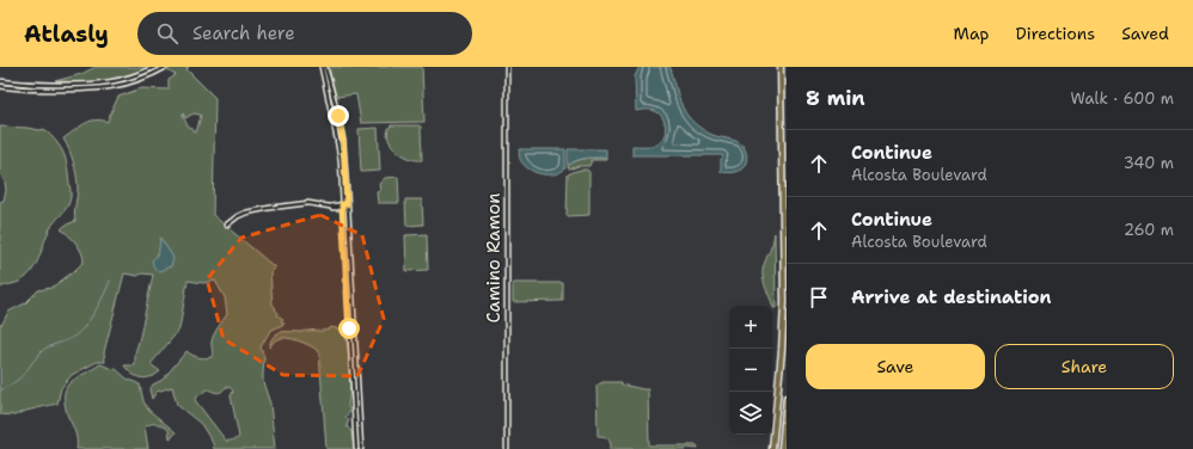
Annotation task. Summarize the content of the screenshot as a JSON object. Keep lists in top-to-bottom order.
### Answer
{
  "streets": {
    "main road": ["Camino Ramon"]
  },
  "page": {
    "header": "Atlasly",
    "search": "Search here",
    "nav": ["Map", "Directions", "Saved"],
    "heading": ["8 min", "Walk · 600 m"],
    "list": [
      ["Continue", "Alcosta Boulevard", "340 m"],
      ["Continue", "Alcosta Boulevard", "260 m"],
      "Arrive at destination"
    ],
    "map_buttons": ["+", "−"],
    "buttons": ["Save", "Share"]
  }
}
